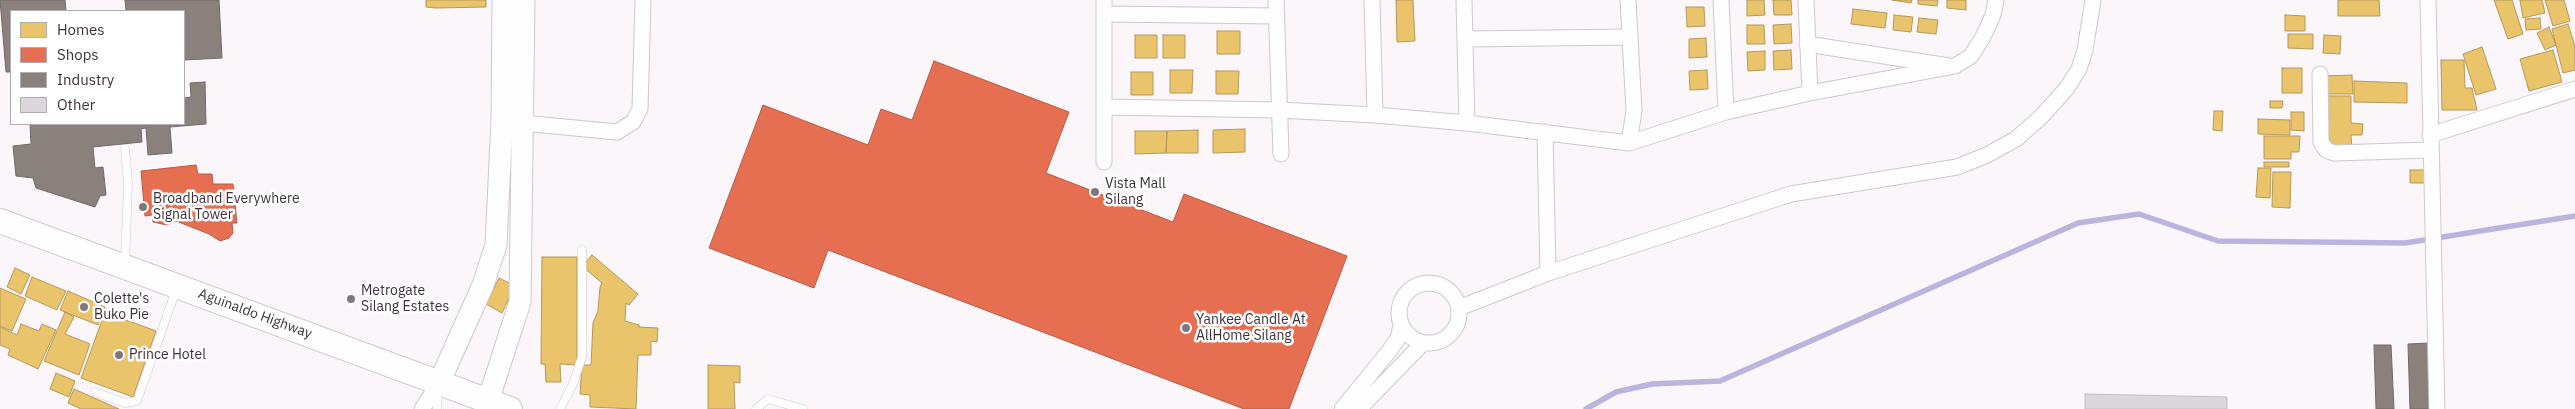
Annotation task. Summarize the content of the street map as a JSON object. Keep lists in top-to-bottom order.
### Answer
{
  "streets": {
    "main road": ["Aguinaldo Highway"]
  },
  "places": [
    "Vista Mall Silang",
    "Broadband Everywhere Signal Tower",
    "Metrogate Silang Estates",
    "Colette's Buko Pie",
    "Yankee Candle At AllHome Silang",
    "Prince Hotel"
  ],
  "legend": [
    "Homes",
    "Shops",
    "Industry",
    "Other"
  ]
}
